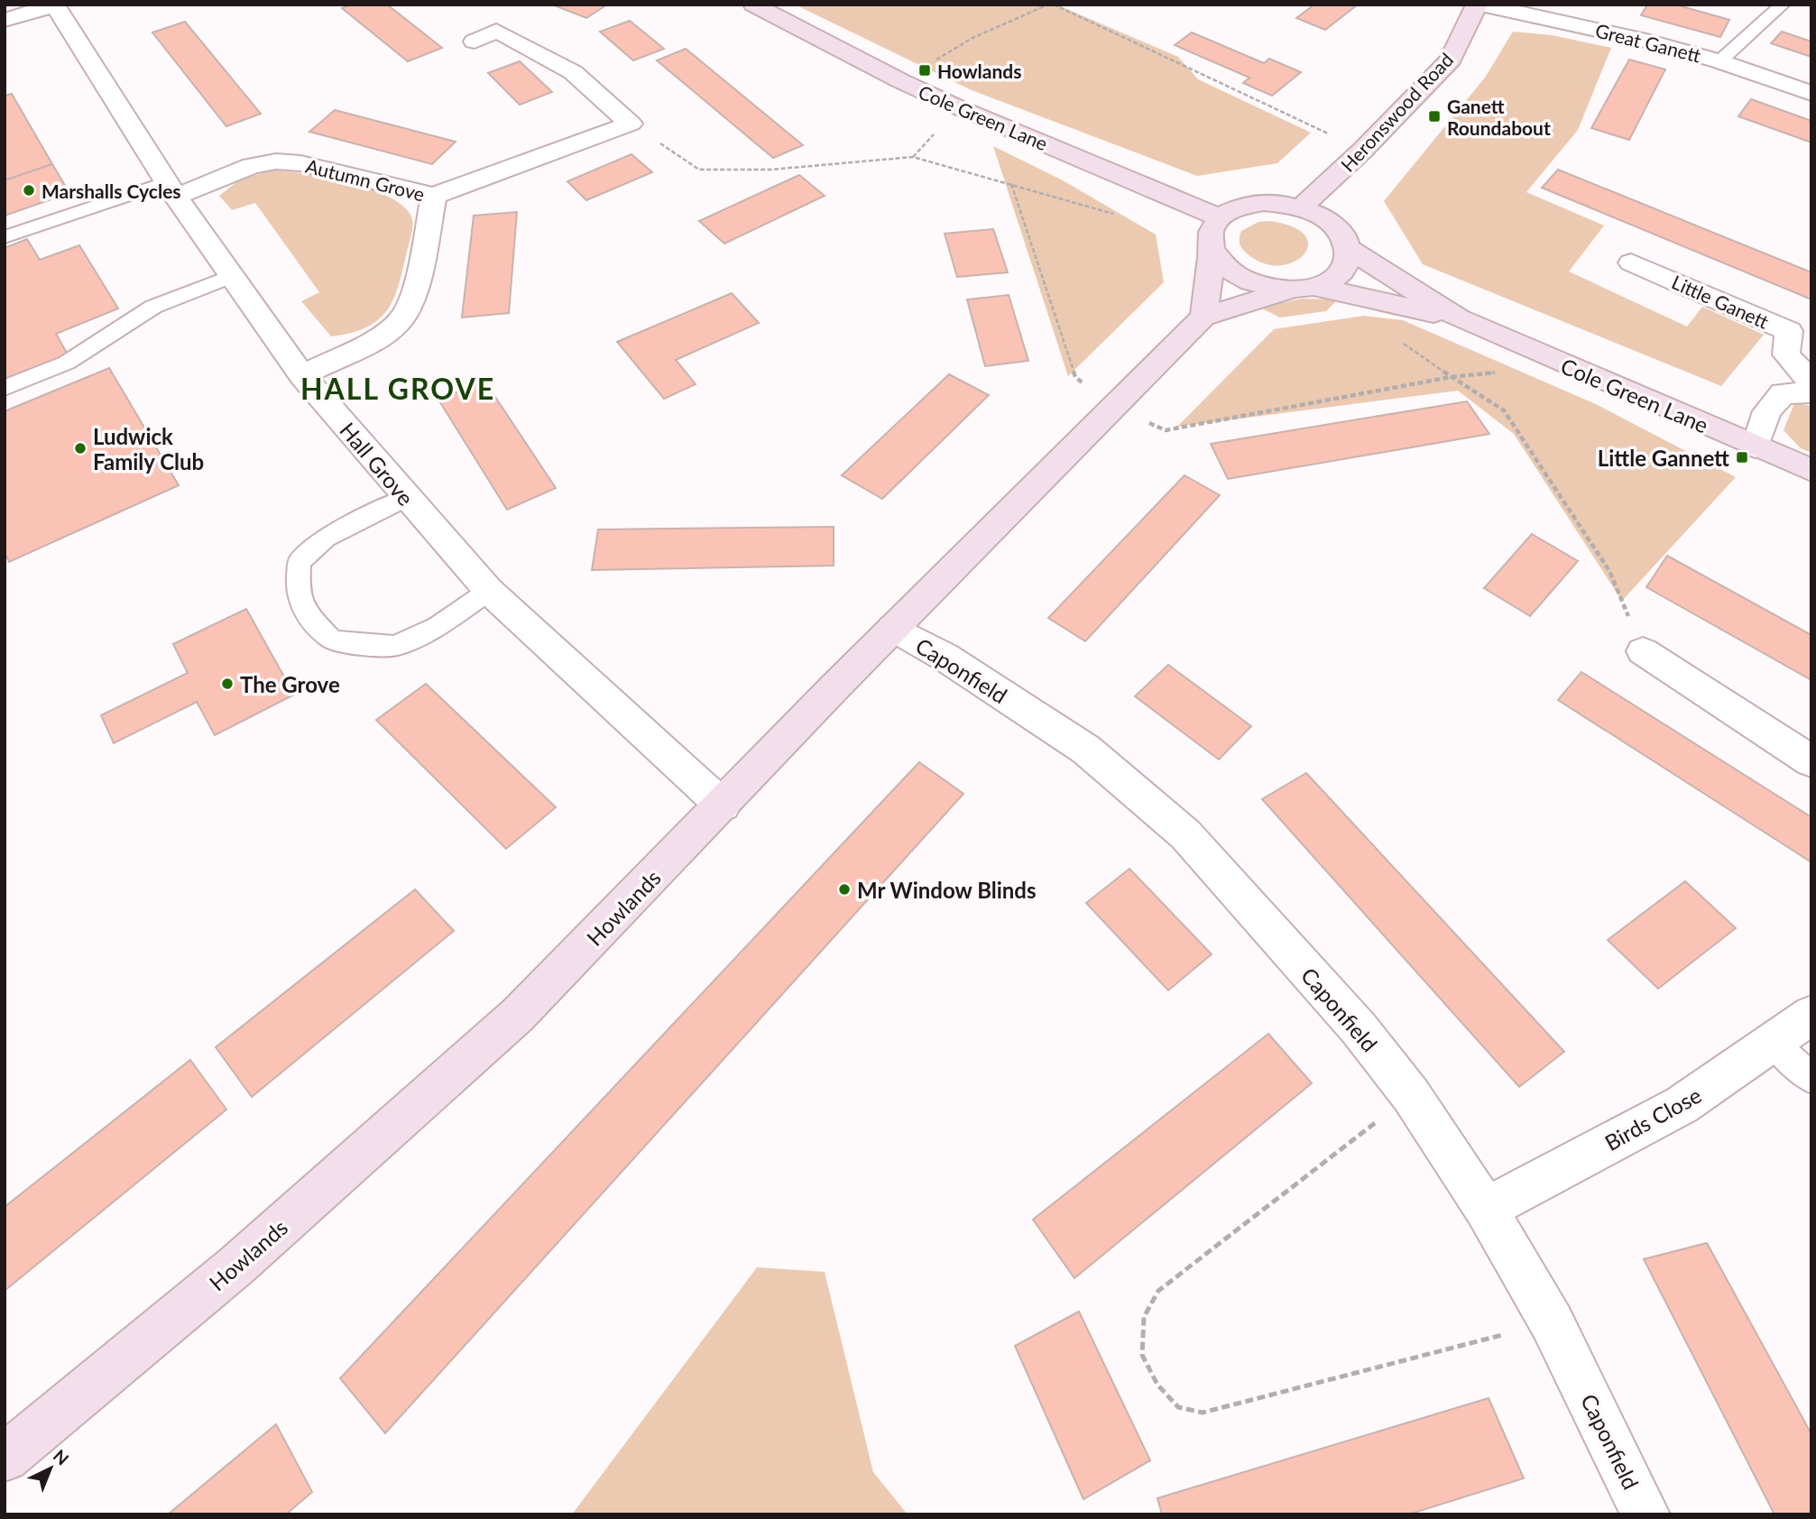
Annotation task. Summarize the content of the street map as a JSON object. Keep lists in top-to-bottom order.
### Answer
{
  "streets": {
    "street": [
      "Great Ganett",
      "Heronswood Road",
      "Cole Green Lane",
      "Autumn Grove",
      "Little Ganett",
      "Hall Grove",
      "Caponfield",
      "Howlands",
      "Birds Close"
    ]
  },
  "crossings": [
    ["Heronswood Road", "Cole Green Lane"],
    ["Heronswood Road", "Howlands"],
    ["Cole Green Lane", "Howlands"],
    ["Autumn Grove", "Hall Grove"],
    ["Hall Grove", "Howlands"],
    ["Caponfield", "Howlands"],
    ["Caponfield", "Birds Close"]
  ],
  "districts": ["HALL GROVE"],
  "places": {
    "transit": ["Howlands", "Ganett Roundabout", "Little Gannett"],
    "other": [
      "Marshalls Cycles",
      "Ludwick Family Club",
      "The Grove",
      "Mr Window Blinds"
    ]
  },
  "north": "top right"
}
